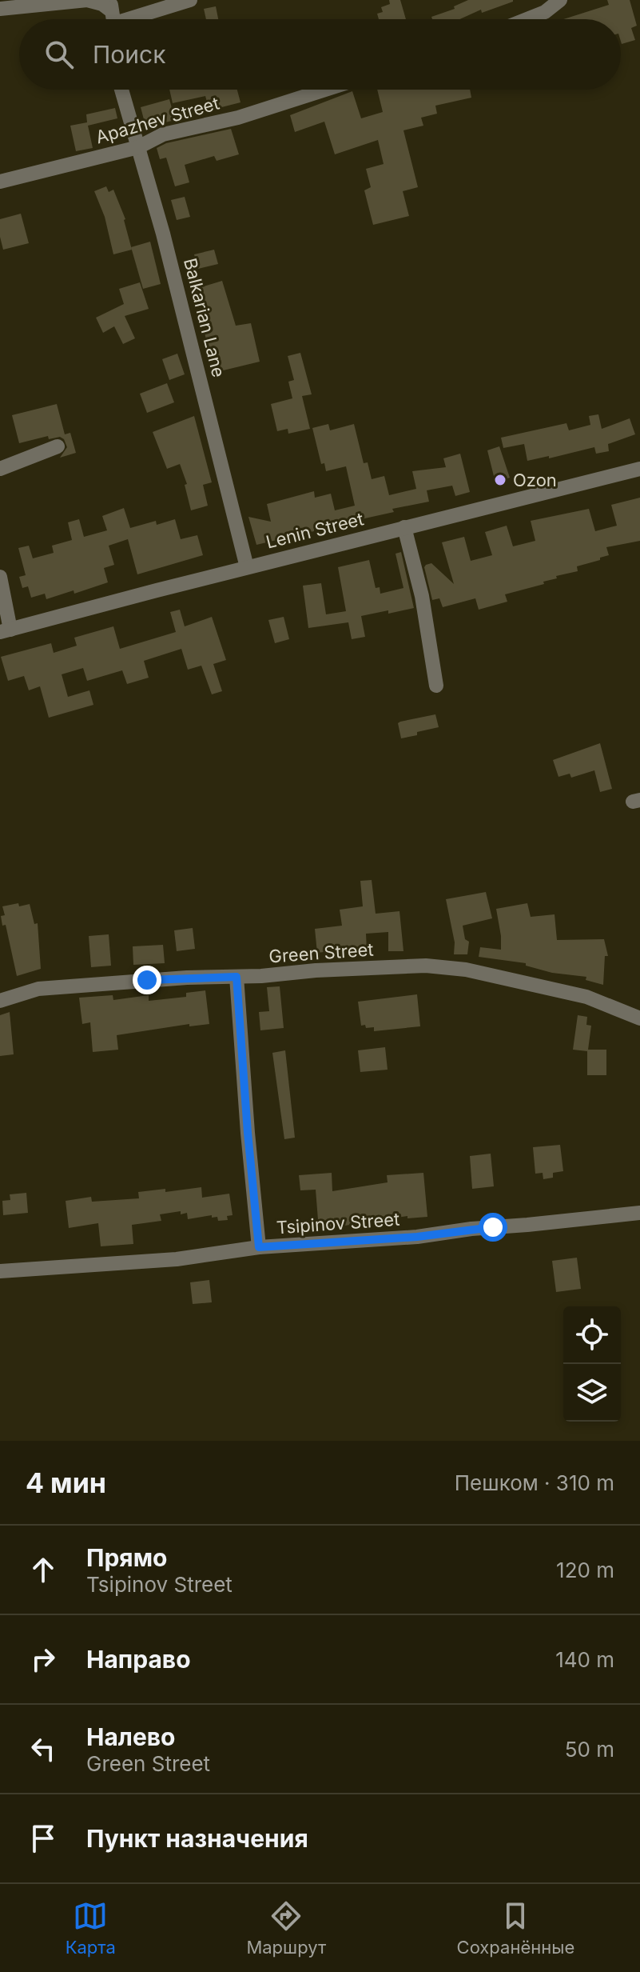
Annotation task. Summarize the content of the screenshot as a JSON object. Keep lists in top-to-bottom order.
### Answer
{
  "streets": {
    "street": [
      "Apazhev Street",
      "Balkarian Lane",
      "Lenin Street",
      "Green Street",
      "Tsipinov Street"
    ]
  },
  "crossings": [
    ["Apazhev Street", "Balkarian Lane"],
    ["Balkarian Lane", "Lenin Street"]
  ],
  "places": ["Ozon"],
  "page": {
    "search": "Поиск",
    "heading": ["4 мин", "Пешком · 310 m"],
    "list": [
      ["Прямо", "Tsipinov Street", "120 m"],
      ["Направо", "140 m"],
      ["Налево", "Green Street", "50 m"],
      "Пункт назначения"
    ],
    "nav": ["Карта", "Маршрут", "Сохранённые"]
  }
}
